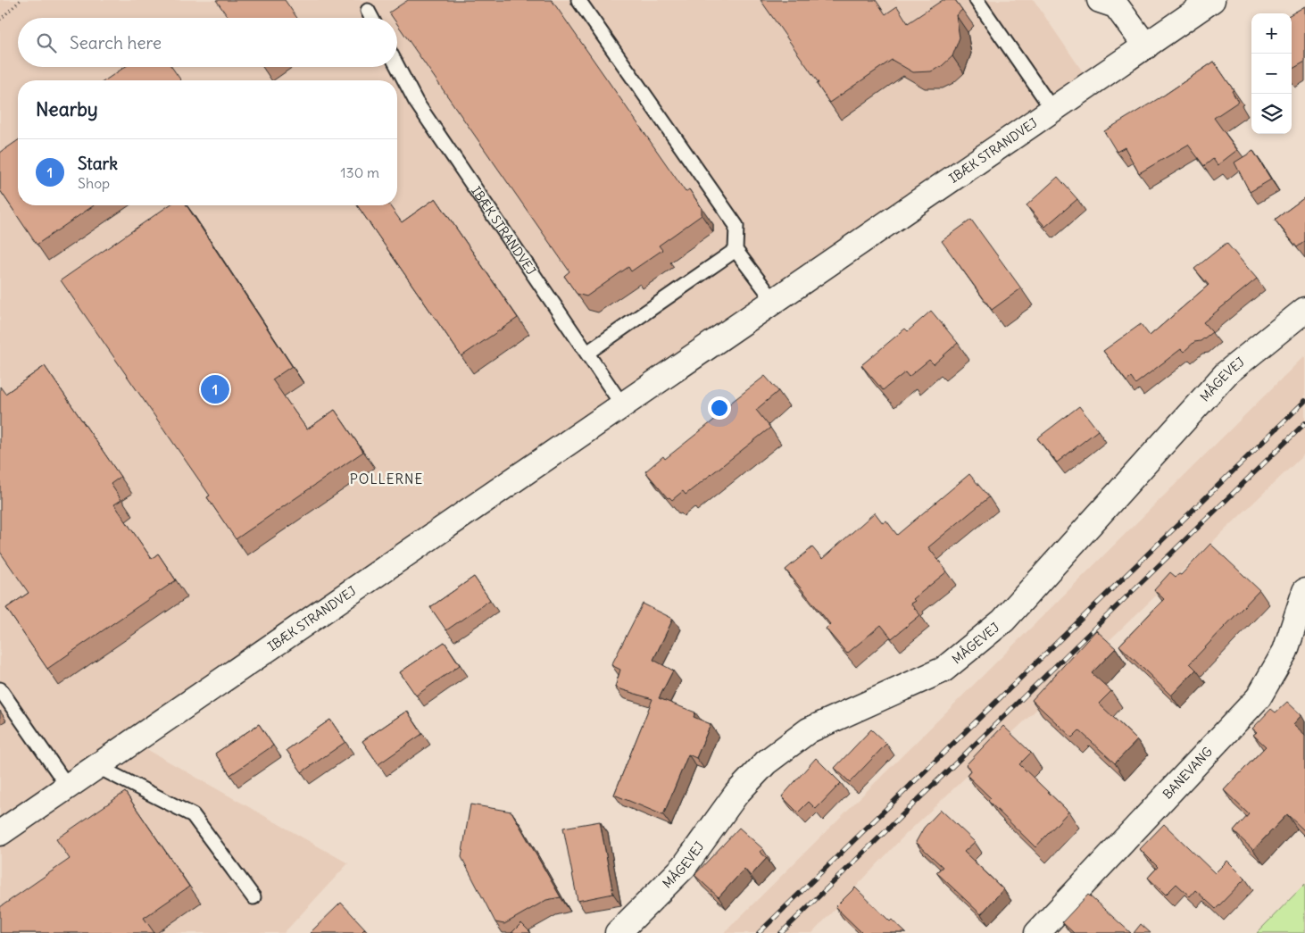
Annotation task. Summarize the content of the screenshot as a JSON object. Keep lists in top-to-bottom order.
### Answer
{
  "streets": {
    "street": ["IBÆK STRANDVEJ", "MÅGEVEJ", "BANEVANG"]
  },
  "districts": ["POLLERNE"],
  "page": {
    "map_buttons": ["+", "−"],
    "search": "Search here",
    "heading": "Nearby",
    "list": [
      {
        "mark": "1",
        "name": "Stark",
        "note": "Shop",
        "value": "130 m"
      }
    ],
    "pins": "1"
  }
}
